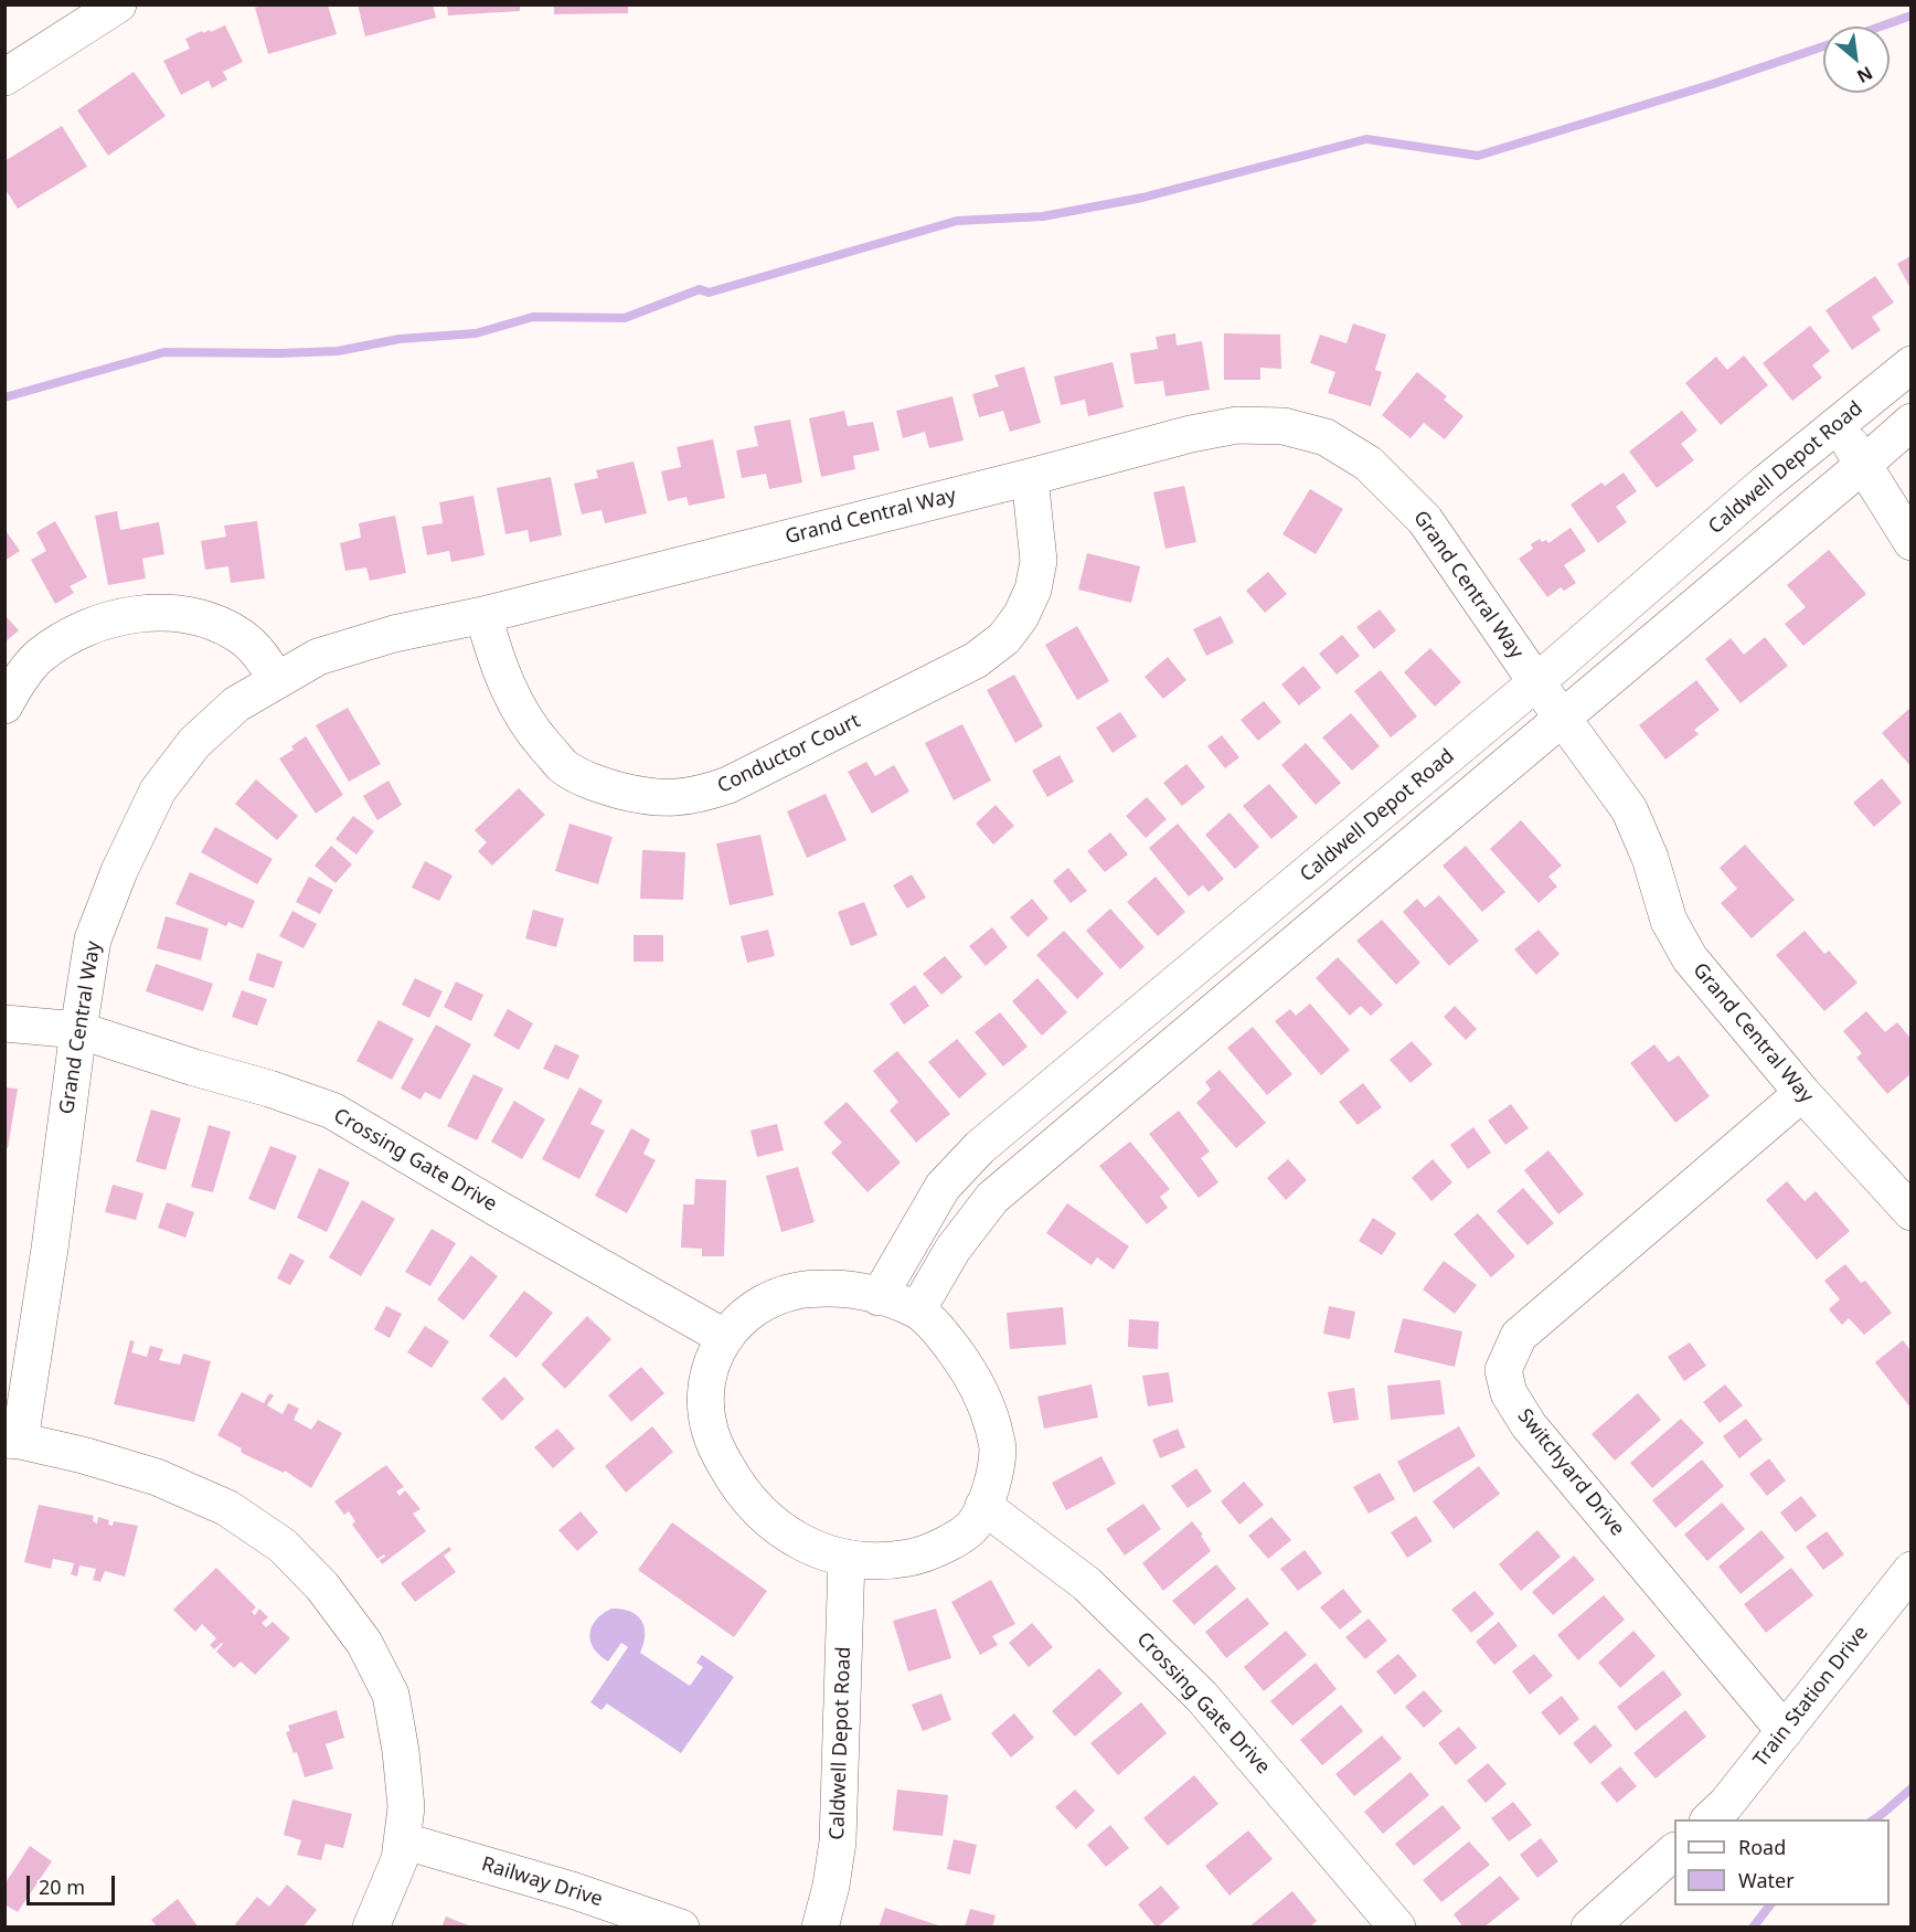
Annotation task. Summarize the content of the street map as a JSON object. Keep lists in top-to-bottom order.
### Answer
{
  "streets": {
    "street": [
      "Caldwell Depot Road",
      "Grand Central Way",
      "Conductor Court",
      "Crossing Gate Drive",
      "Switchyard Drive",
      "Train Station Drive",
      "Railway Drive"
    ]
  },
  "crossings": [
    ["Caldwell Depot Road", "Grand Central Way"],
    ["Grand Central Way", "Conductor Court"],
    ["Grand Central Way", "Crossing Gate Drive"],
    ["Grand Central Way", "Switchyard Drive"],
    ["Switchyard Drive", "Train Station Drive"]
  ],
  "legend": ["Road", "Water"],
  "scale_bar": "20 m",
  "north": "bottom right"
}
